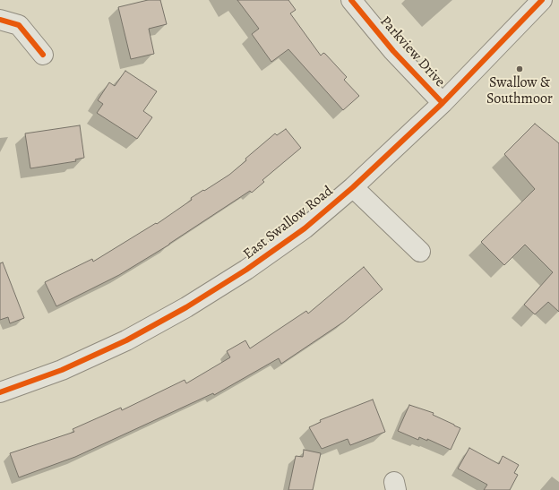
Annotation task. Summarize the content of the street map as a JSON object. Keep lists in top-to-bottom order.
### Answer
{
  "streets": {
    "street": ["Parkview Drive", "East Swallow Road"]
  },
  "crossings": [
    ["Parkview Drive", "East Swallow Road"]
  ],
  "places": ["Swallow & Southmoor"]
}
